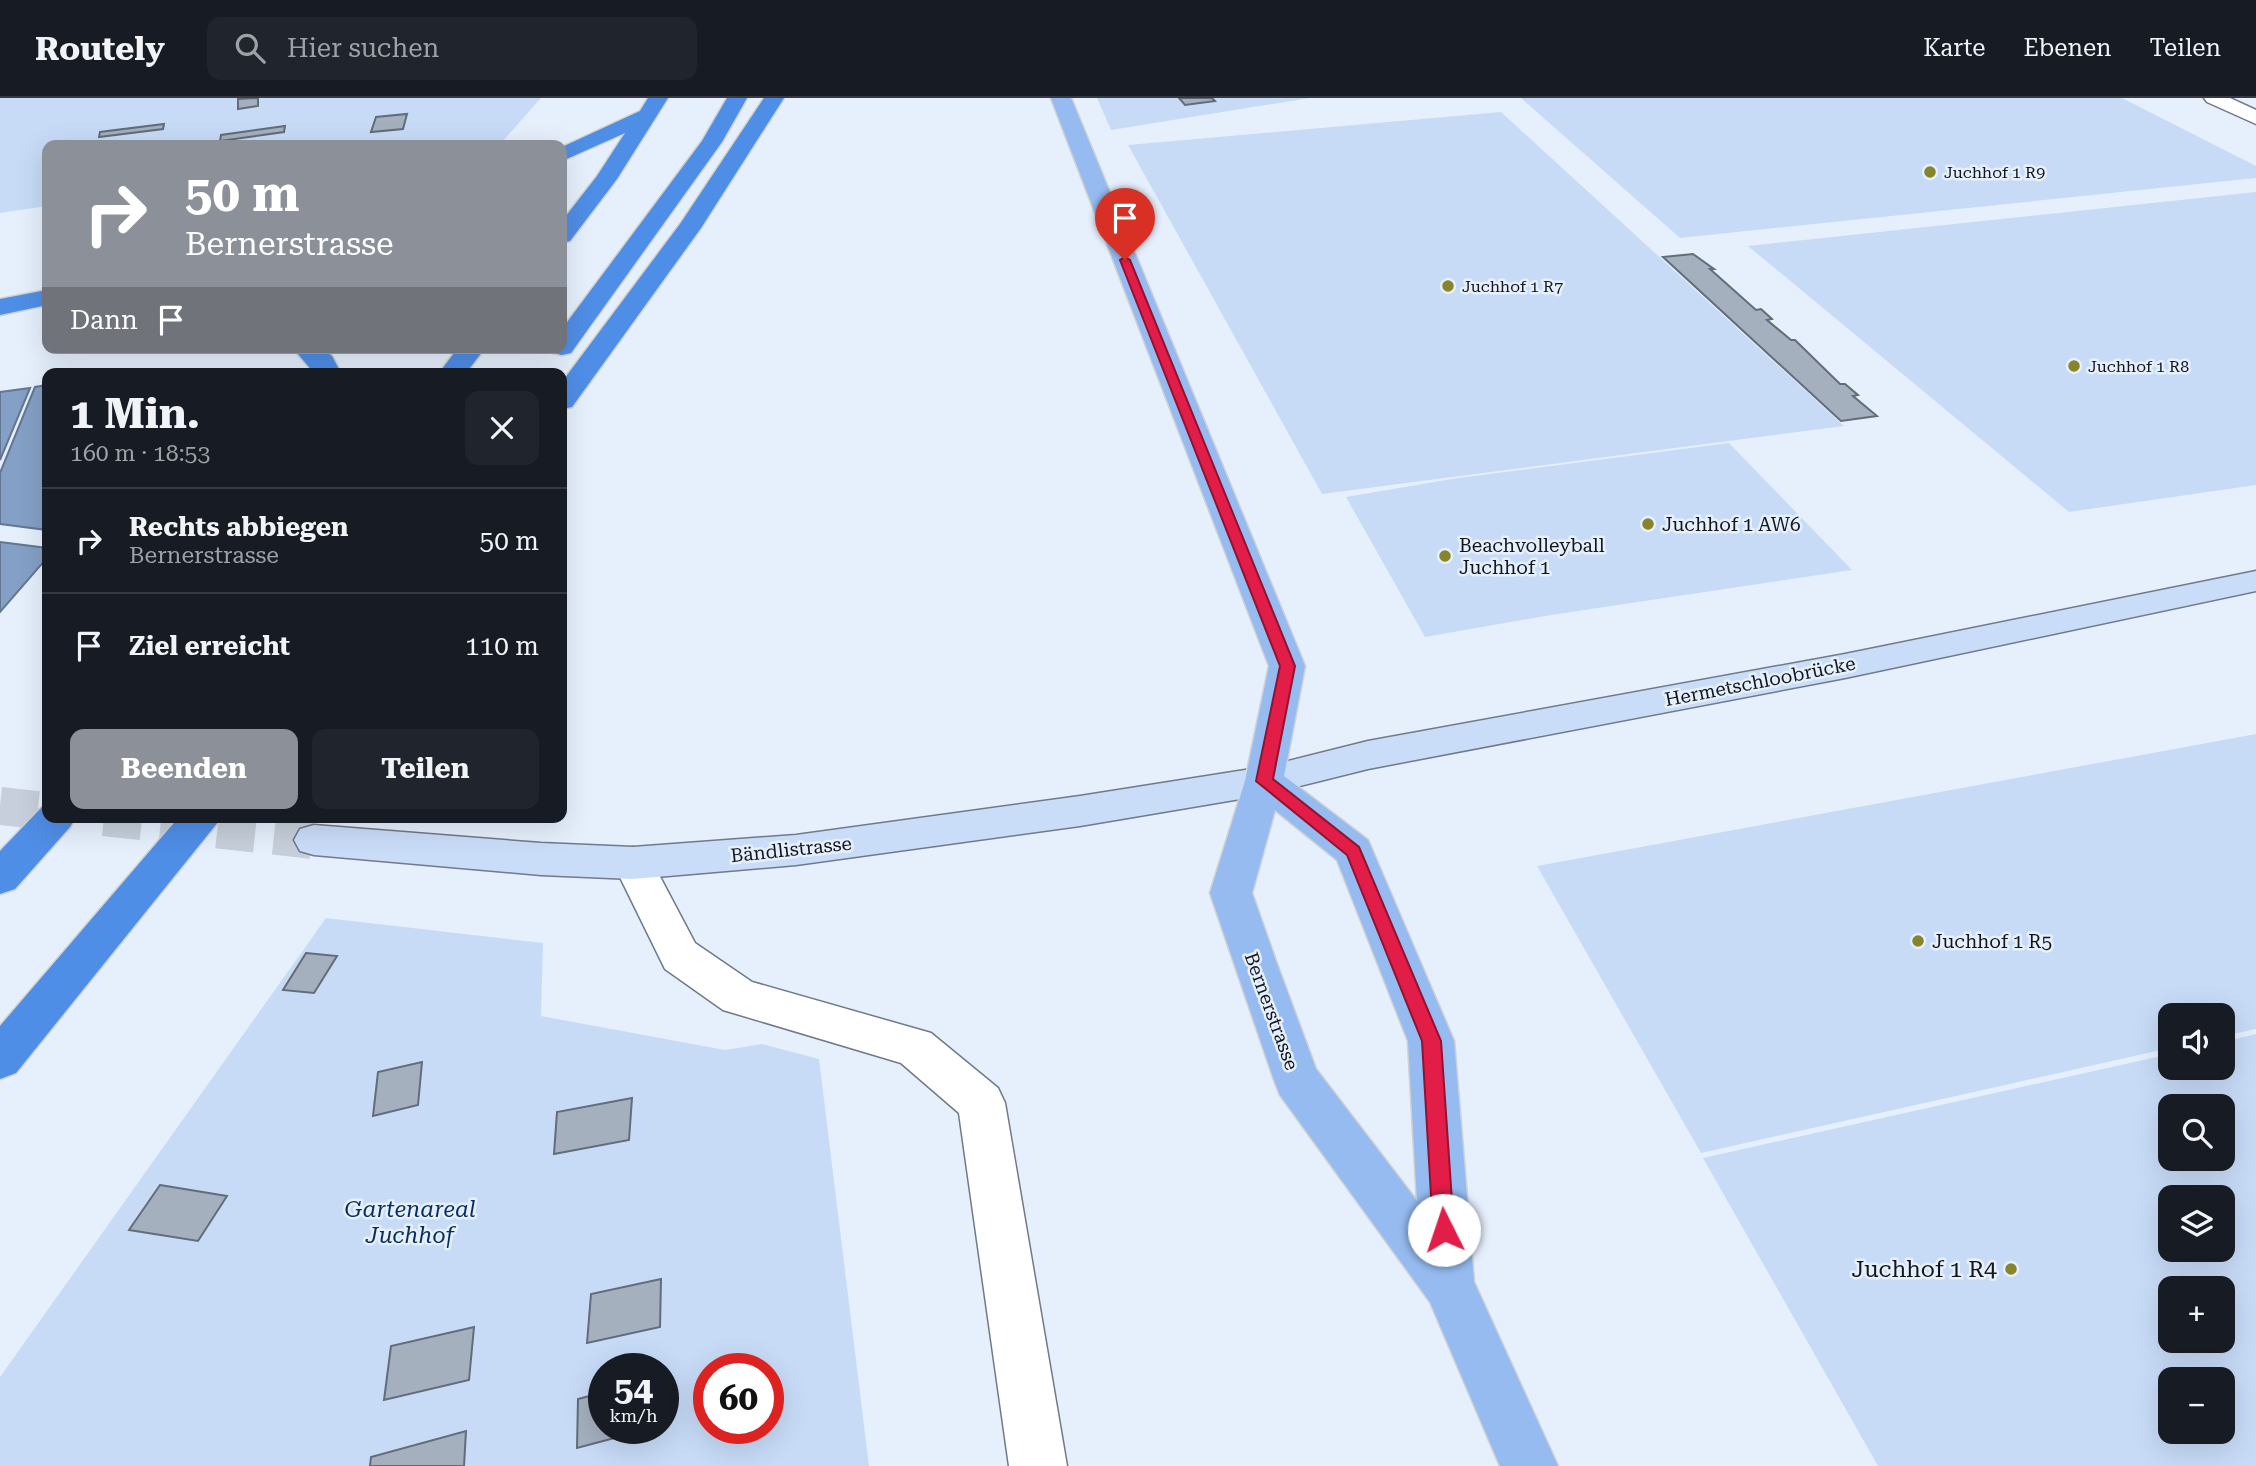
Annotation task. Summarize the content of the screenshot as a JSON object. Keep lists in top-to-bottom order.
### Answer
{
  "streets": {
    "main road": ["Hermetschloobrücke", "Bändlistrasse", "Bernerstrasse"]
  },
  "crossings": [
    ["Hermetschloobrücke", "Bändlistrasse"],
    ["Hermetschloobrücke", "Bernerstrasse"],
    ["Bändlistrasse", "Bernerstrasse"]
  ],
  "parks": ["Gartenareal Juchhof"],
  "places": [
    "Juchhof 1 R9",
    "Juchhof 1 R7",
    "Juchhof 1 R8",
    "Juchhof 1 AW6",
    "Beachvolleyball Juchhof 1",
    "Juchhof 1 R5",
    "Juchhof 1 R4"
  ],
  "page": {
    "header": "Routely",
    "search": "Hier suchen",
    "nav": ["Karte", "Ebenen", "Teilen"],
    "turn": ["50 m", "Bernerstrasse"],
    "then": "Dann",
    "heading": ["1 Min.", "160 m · 18:53"],
    "list": [
      {
        "name": "Rechts abbiegen",
        "note": "Bernerstrasse",
        "value": "50 m"
      },
      {
        "name": "Ziel erreicht",
        "value": "110 m"
      }
    ],
    "buttons": ["Beenden", "Teilen"],
    "map_buttons": ["+", "−"],
    "speed": "54 km/h",
    "limit": "60"
  }
}
